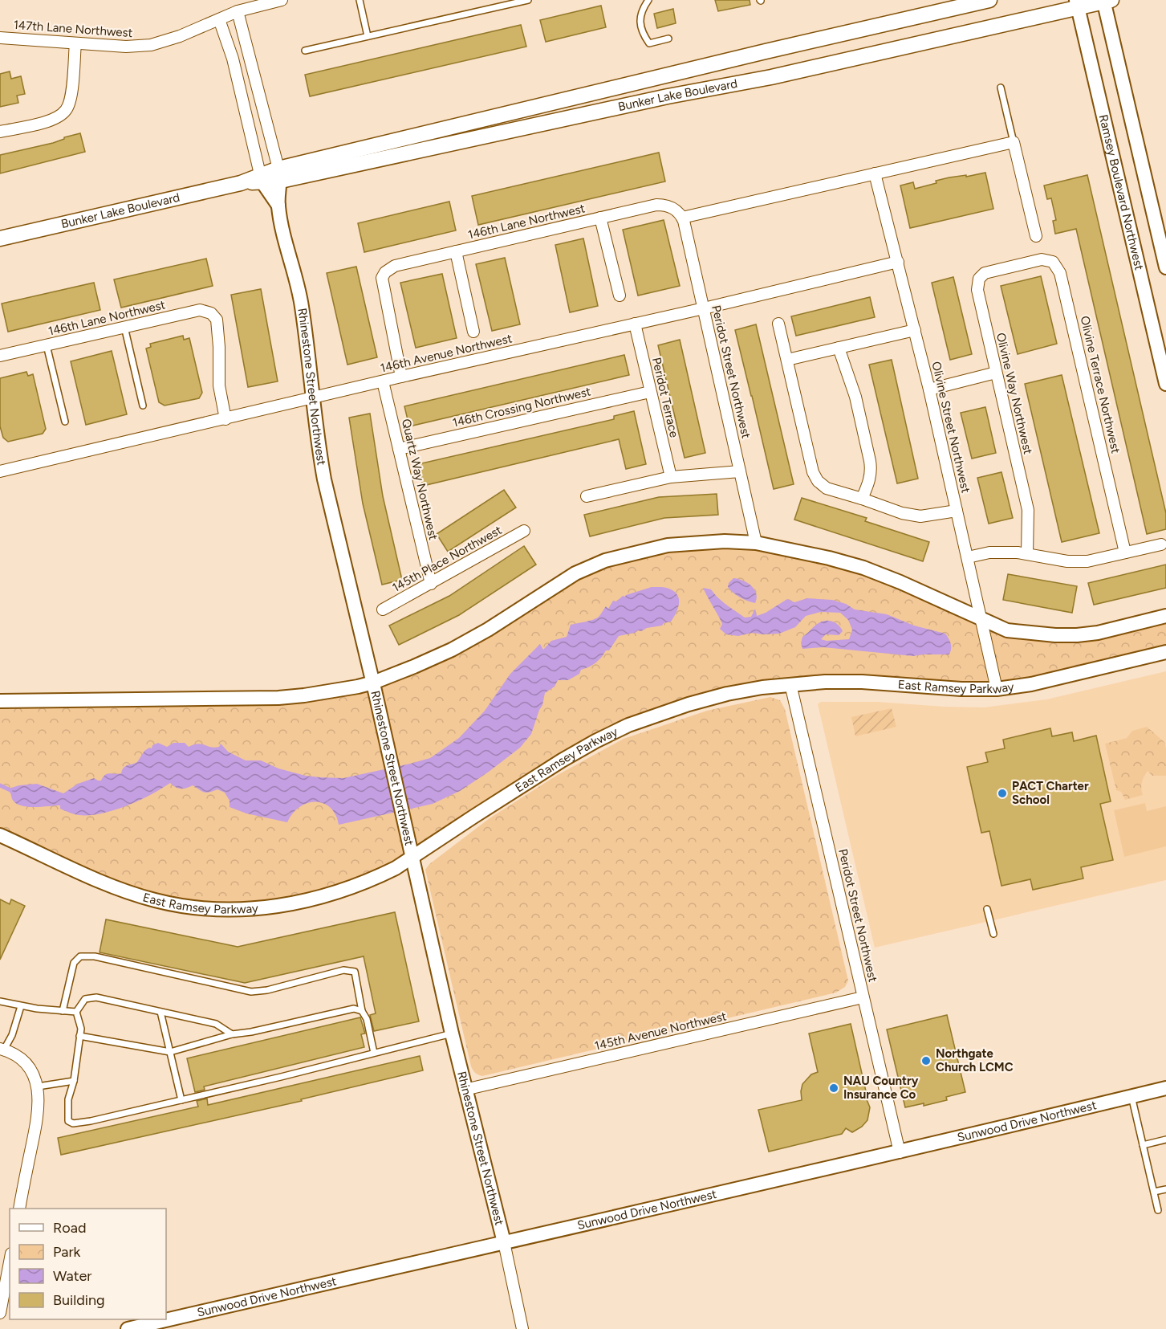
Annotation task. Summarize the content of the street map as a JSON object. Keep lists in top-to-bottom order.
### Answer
{
  "streets": {
    "main road": ["Bunker Lake Boulevard"],
    "street": [
      "147th Lane Northwest",
      "Ramsey Boulevard Northwest",
      "146th Lane Northwest",
      "146th Avenue Northwest",
      "Peridot Street Northwest",
      "Olivine Terrace Northwest",
      "Rhinestone Street Northwest",
      "Olivine Way Northwest",
      "Peridot Terrace",
      "146th Crossing Northwest",
      "Olivine Street Northwest",
      "Quartz Way Northwest",
      "145th Place Northwest",
      "East Ramsey Parkway",
      "145th Avenue Northwest",
      "Sunwood Drive Northwest"
    ]
  },
  "crossings": [
    ["147th Lane Northwest", "Rhinestone Street Northwest"],
    ["Bunker Lake Boulevard", "Ramsey Boulevard Northwest"],
    ["Bunker Lake Boulevard", "Rhinestone Street Northwest"],
    ["146th Lane Northwest", "146th Avenue Northwest"],
    ["146th Lane Northwest", "Peridot Street Northwest"],
    ["146th Avenue Northwest", "Peridot Street Northwest"],
    ["146th Avenue Northwest", "Rhinestone Street Northwest"],
    ["146th Avenue Northwest", "Peridot Terrace"],
    ["146th Avenue Northwest", "Olivine Street Northwest"],
    ["146th Avenue Northwest", "Quartz Way Northwest"],
    ["Peridot Street Northwest", "East Ramsey Parkway"],
    ["Peridot Street Northwest", "145th Avenue Northwest"],
    ["Peridot Street Northwest", "Sunwood Drive Northwest"],
    ["Olivine Terrace Northwest", "Olivine Way Northwest"],
    ["Rhinestone Street Northwest", "East Ramsey Parkway"],
    ["Rhinestone Street Northwest", "145th Avenue Northwest"],
    ["Rhinestone Street Northwest", "Sunwood Drive Northwest"],
    ["Peridot Terrace", "146th Crossing Northwest"],
    ["146th Crossing Northwest", "Quartz Way Northwest"],
    ["Olivine Street Northwest", "East Ramsey Parkway"],
    ["Quartz Way Northwest", "145th Place Northwest"]
  ],
  "places": ["PACT Charter School", "Northgate Church LCMC", "NAU Country Insurance Co"],
  "legend": [
    "Road",
    "Park",
    "Water",
    "Building"
  ]
}
